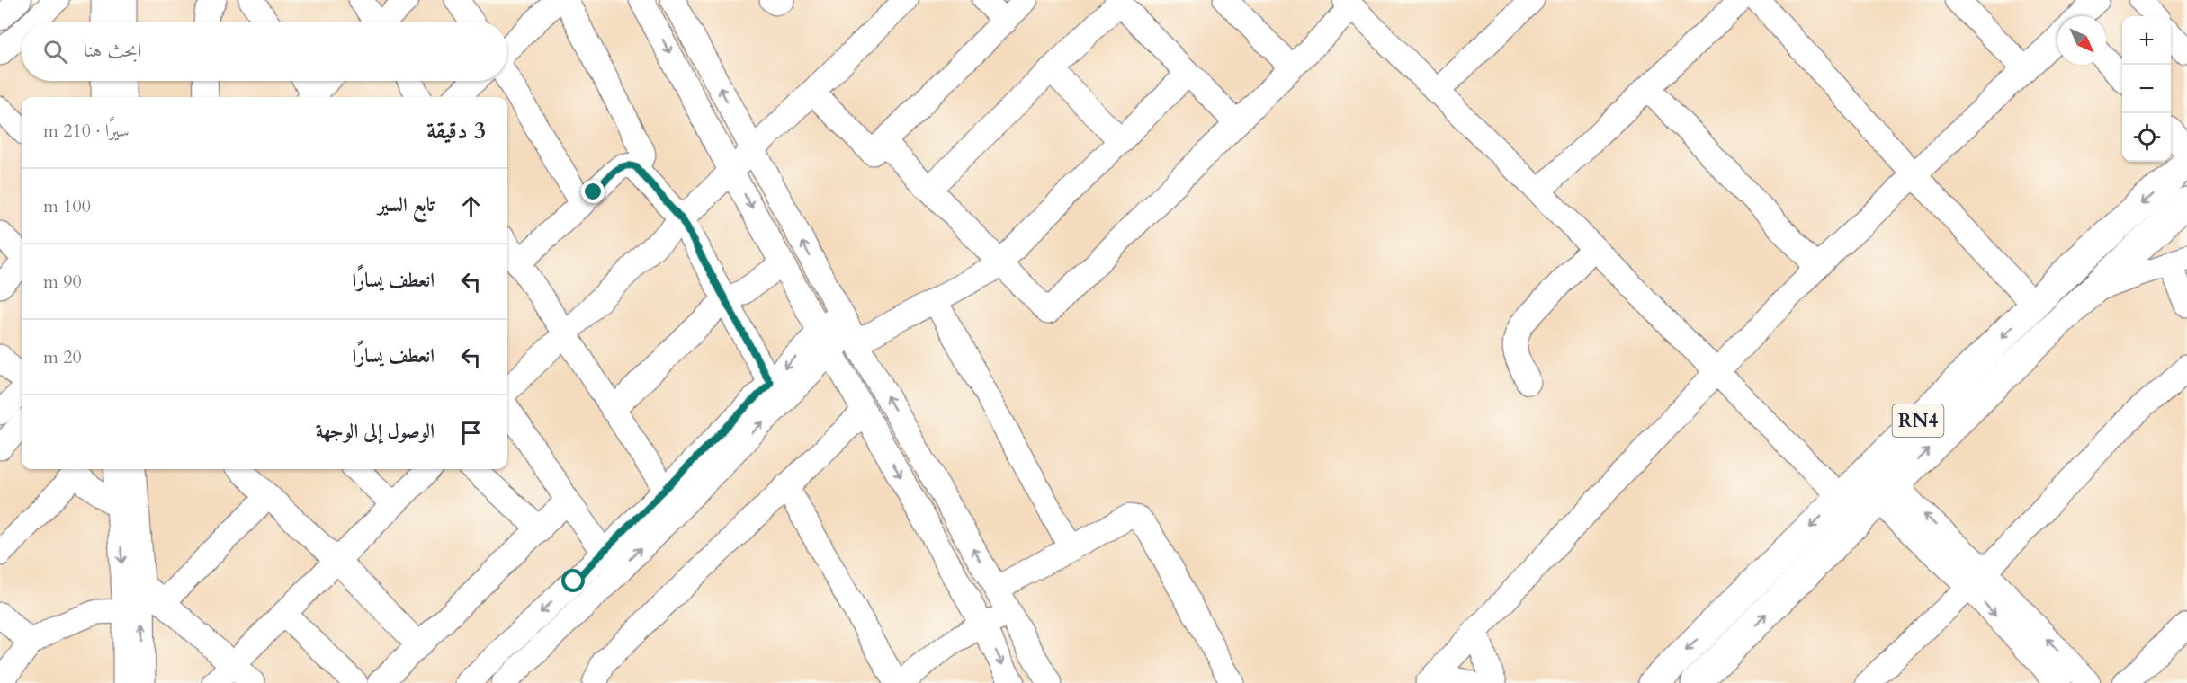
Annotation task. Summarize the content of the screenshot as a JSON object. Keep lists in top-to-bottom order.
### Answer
{
  "streets": {
    "main road": ["RN4"]
  },
  "north": "bottom right",
  "page": {
    "map_buttons": ["+", "−"],
    "search": "ابحث هنا",
    "heading": ["3 دقيقة", "سيرًا · 210 m"],
    "list": [
      ["تابع السير", "100 m"],
      ["انعطف يسارًا", "90 m"],
      ["انعطف يسارًا", "20 m"],
      "الوصول إلى الوجهة"
    ]
  }
}
